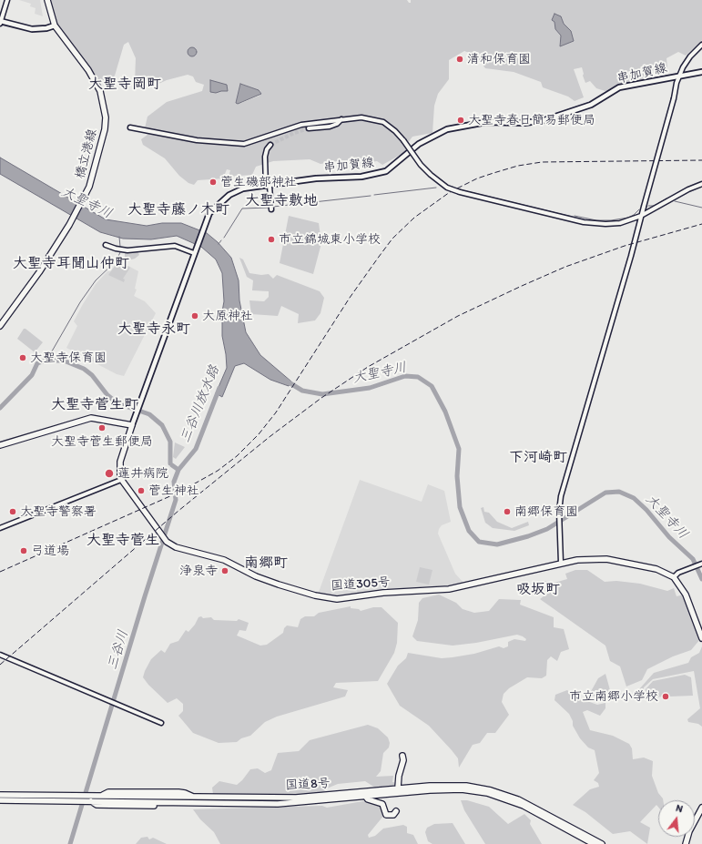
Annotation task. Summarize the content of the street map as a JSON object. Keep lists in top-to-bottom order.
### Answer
{
  "streets": {
    "main road": [
      "串加賀線",
      "橋立港線",
      "国道305号",
      "国道8号"
    ]
  },
  "districts": [
    "大聖寺岡町",
    "大聖寺敷地",
    "大聖寺藤ノ木町",
    "大聖寺耳聞山仲町",
    "大聖寺永町",
    "大聖寺菅生町",
    "下河崎町",
    "大聖寺菅生",
    "南郷町",
    "吸坂町"
  ],
  "water": ["大聖寺川", "三谷川放水路", "三谷川"],
  "places": [
    "清和保育園",
    "大聖寺春日簡易郵便局",
    "菅生磯部神社",
    "市立錦城東小学校",
    "大原神社",
    "大聖寺保育園",
    "大聖寺菅生郵便局",
    "蓮井病院",
    "菅生神社",
    "大聖寺警察署",
    "南郷保育園",
    "弓道場",
    "浄泉寺",
    "市立南郷小学校"
  ],
  "north": "top"
}
